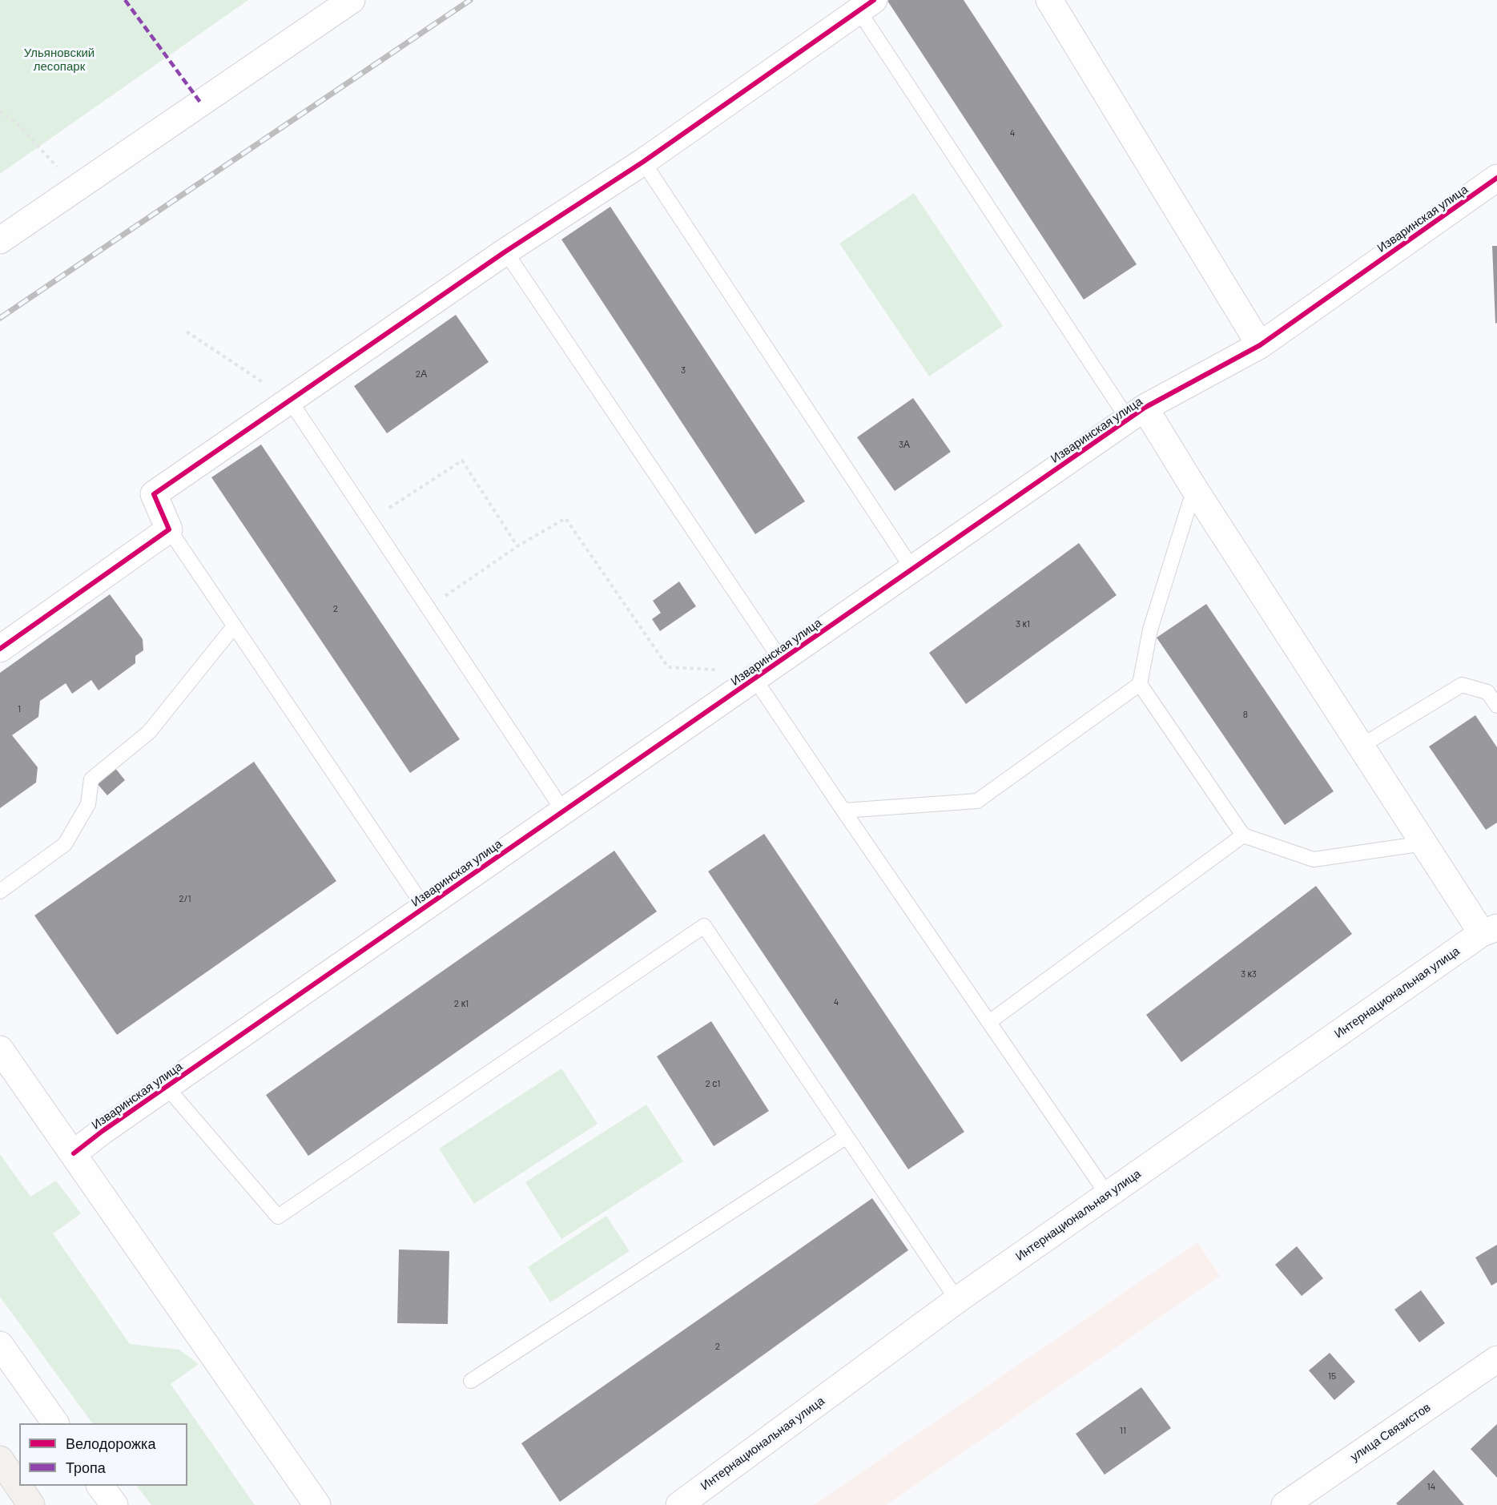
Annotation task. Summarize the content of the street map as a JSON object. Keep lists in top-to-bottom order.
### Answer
{
  "streets": {
    "street": ["Изваринская улица", "Интернациональная улица", "улица Связистов"]
  },
  "parks": ["Ульяновский лесопарк"],
  "house_numbers": [
    "4",
    "3",
    "2А",
    "3А",
    "2",
    "3 к1",
    "1",
    "8",
    "2/1",
    "3 к3",
    "4",
    "2 к1",
    "2 с1",
    "2",
    "15",
    "11",
    "14"
  ],
  "legend": ["Велодорожка", "Тропа"]
}
